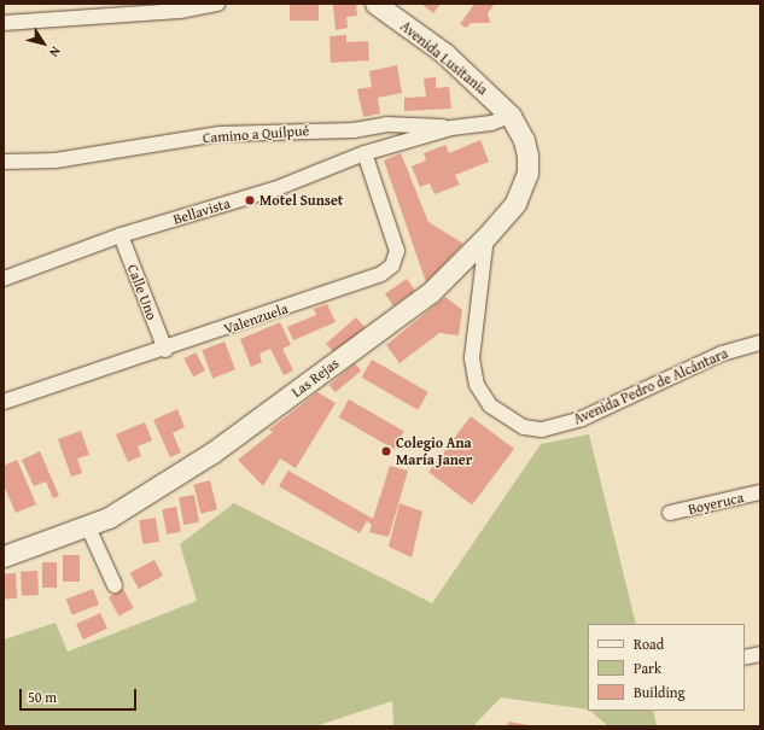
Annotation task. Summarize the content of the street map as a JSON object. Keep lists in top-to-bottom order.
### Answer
{
  "streets": {
    "street": [
      "Avenida Lusitania",
      "Camino a Quilpué",
      "Bellavista",
      "Calle Uno",
      "Valenzuela",
      "Las Rejas",
      "Avenida Pedro de Alcántara",
      "Boyeruca"
    ]
  },
  "crossings": [
    ["Avenida Lusitania", "Bellavista"],
    ["Avenida Lusitania", "Las Rejas"],
    ["Camino a Quilpué", "Bellavista"],
    ["Bellavista", "Calle Uno"],
    ["Bellavista", "Valenzuela"],
    ["Bellavista", "Las Rejas"],
    ["Calle Uno", "Valenzuela"],
    ["Las Rejas", "Avenida Pedro de Alcántara"]
  ],
  "places": ["Motel Sunset", "Colegio Ana María Janer"],
  "legend": ["Road", "Park", "Building"],
  "scale_bar": "50 m",
  "north": "bottom right"
}
